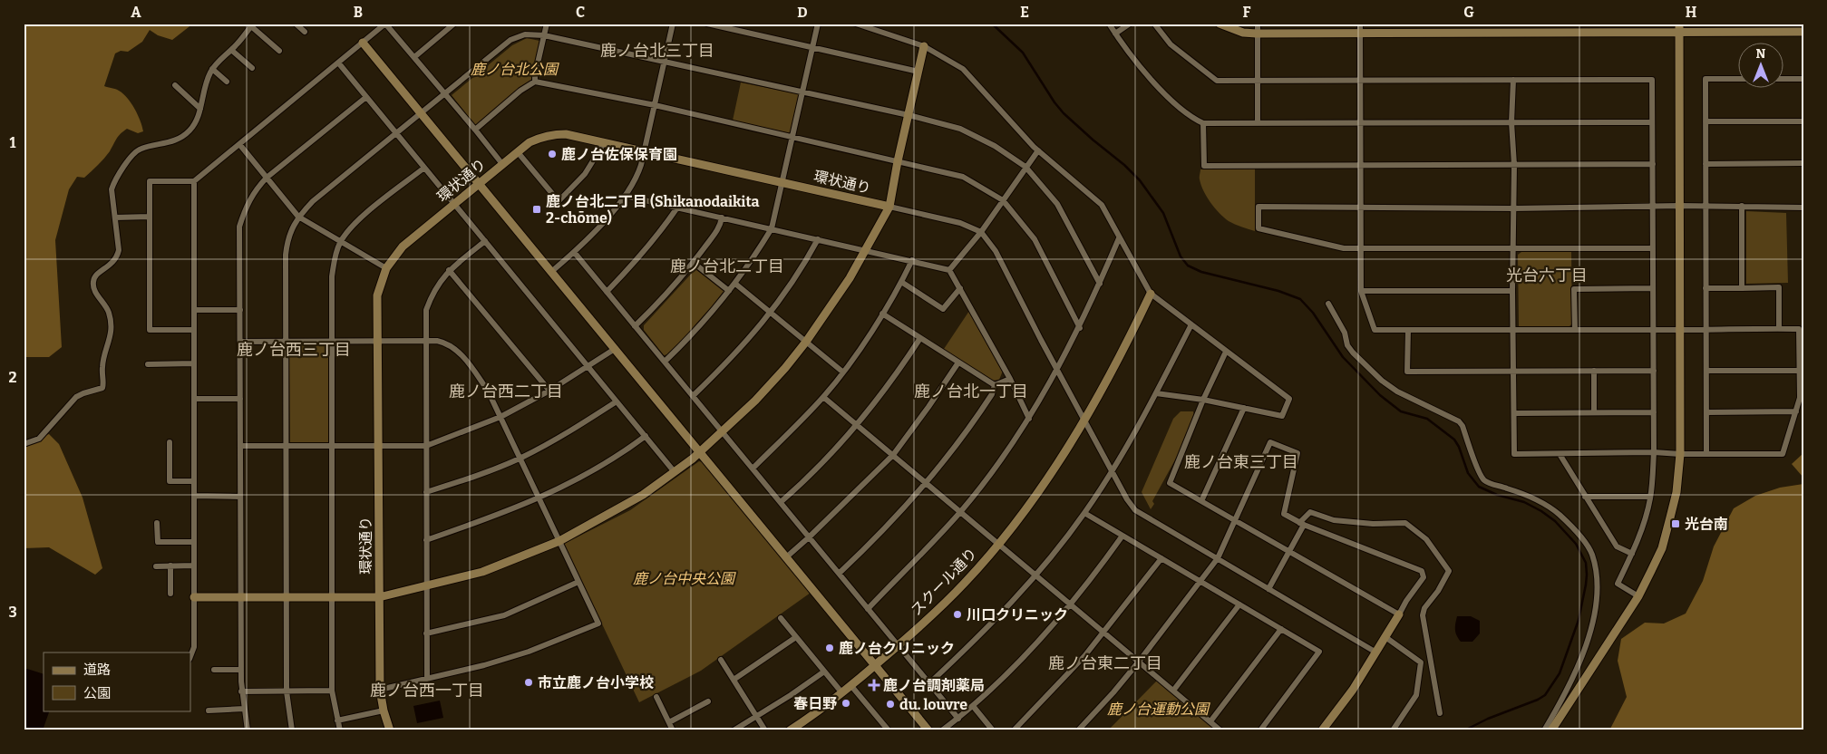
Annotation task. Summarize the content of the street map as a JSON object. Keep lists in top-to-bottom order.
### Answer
{
  "streets": {
    "street": ["環状通り", "スクール通り"]
  },
  "districts": [
    "鹿ノ台北三丁目",
    "鹿ノ台北二丁目",
    "光台六丁目",
    "鹿ノ台西三丁目",
    "鹿ノ台西二丁目",
    "鹿ノ台北一丁目",
    "鹿ノ台東三丁目",
    "鹿ノ台東二丁目",
    "鹿ノ台西一丁目"
  ],
  "parks": ["鹿ノ台北公園", "鹿ノ台中央公園", "鹿ノ台運動公園"],
  "places": {
    "other": [
      "鹿ノ台佐保保育園",
      "川口クリニック",
      "鹿ノ台クリニック",
      "市立鹿ノ台小学校",
      "春日野",
      "du. louvre"
    ],
    "transit": ["鹿ノ台北二丁目 (Shikanodaikita 2-chōme)", "光台南"],
    "health": ["鹿ノ台調剤薬局"]
  },
  "legend": ["道路", "公園"],
  "north": "top",
  "grid": {
    "columns": [
      "A",
      "B",
      "C",
      "D",
      "E",
      "F",
      "G",
      "H"
    ],
    "rows": ["1", "2", "3"]
  }
}
